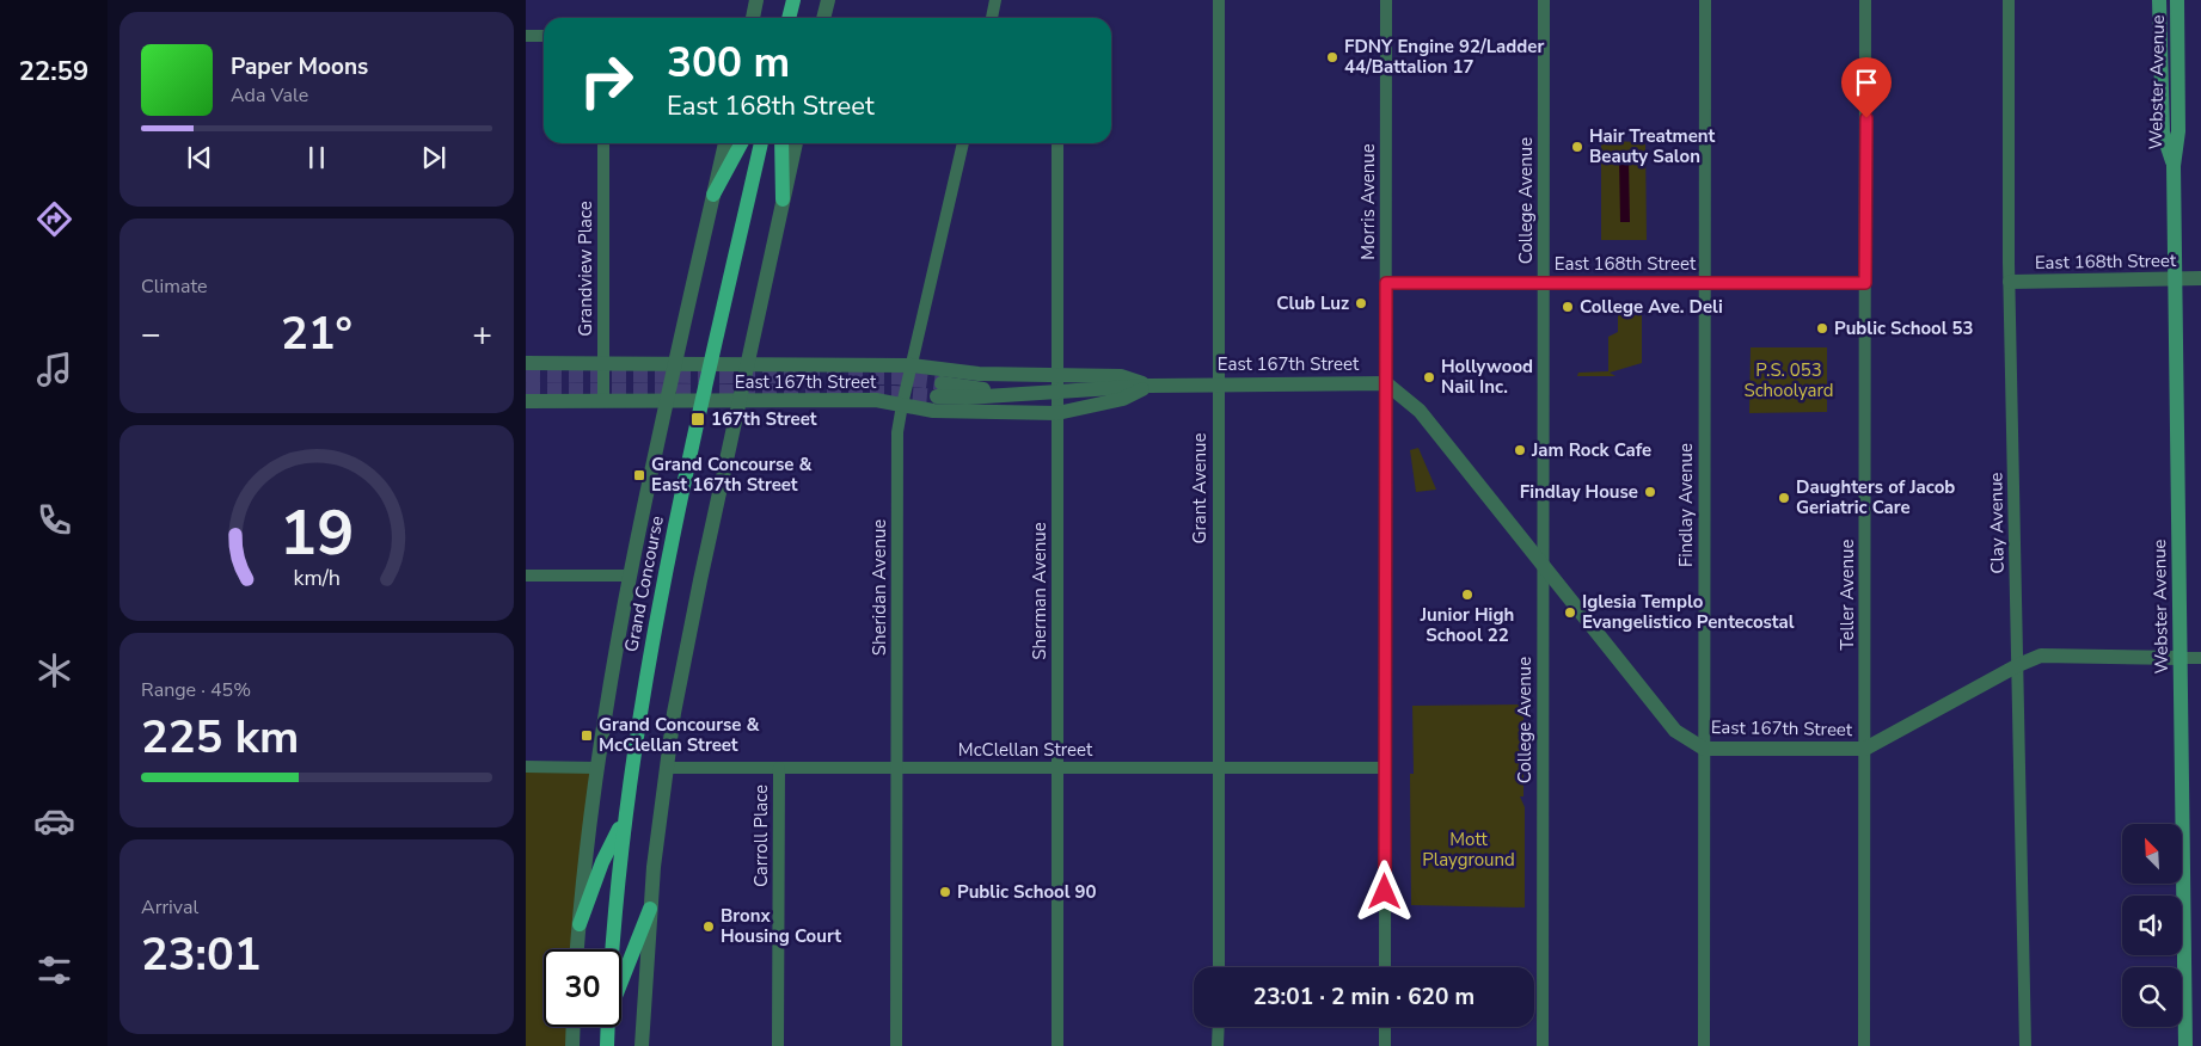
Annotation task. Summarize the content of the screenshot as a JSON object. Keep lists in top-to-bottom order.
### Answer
{
  "streets": {
    "main road": ["Webster Avenue", "Grand Concourse"],
    "street": [
      "College Avenue",
      "Morris Avenue",
      "East 168th Street",
      "Grandview Place",
      "East 167th Street",
      "Grant Avenue",
      "Findlay Avenue",
      "Clay Avenue",
      "Sheridan Avenue",
      "Sherman Avenue",
      "Teller Avenue",
      "McClellan Street",
      "Carroll Place"
    ]
  },
  "crossings": [
    ["Webster Avenue", "East 168th Street"],
    ["Webster Avenue", "East 167th Street"],
    ["College Avenue", "East 168th Street"],
    ["College Avenue", "East 167th Street"],
    ["Morris Avenue", "East 168th Street"],
    ["Morris Avenue", "East 167th Street"],
    ["Morris Avenue", "McClellan Street"],
    ["East 168th Street", "Findlay Avenue"],
    ["East 168th Street", "Clay Avenue"],
    ["East 168th Street", "Teller Avenue"],
    ["Grandview Place", "East 167th Street"],
    ["East 167th Street", "Grant Avenue"],
    ["East 167th Street", "Findlay Avenue"],
    ["East 167th Street", "Clay Avenue"],
    ["East 167th Street", "Grand Concourse"],
    ["East 167th Street", "Sheridan Avenue"],
    ["East 167th Street", "Sherman Avenue"],
    ["East 167th Street", "Teller Avenue"],
    ["Grant Avenue", "McClellan Street"],
    ["Sheridan Avenue", "McClellan Street"],
    ["Sherman Avenue", "McClellan Street"],
    ["McClellan Street", "Carroll Place"]
  ],
  "parks": ["P.S. 053 Schoolyard", "Mott Playground"],
  "places": {
    "other": [
      "FDNY Engine 92/Ladder 44/Battalion 17",
      "Hair Treatment Beauty Salon",
      "Club Luz",
      "College Ave. Deli",
      "Public School 53",
      "Hollywood Nail Inc.",
      "Jam Rock Cafe",
      "Findlay House",
      "Daughters of Jacob Geriatric Care",
      "Junior High School 22",
      "Iglesia Templo Evangelistico Pentecostal",
      "Public School 90",
      "Bronx Housing Court"
    ],
    "transit": ["167th Street", "Grand Concourse & East 167th Street", "Grand Concourse & McClellan Street"]
  },
  "north": "top left",
  "page": {
    "tabs": "22:59",
    "turn": ["300 m", "East 168th Street"],
    "song": ["Paper Moons", "Ada Vale"],
    "tile": [
      "Climate",
      ["Range · 45%", "225 km"],
      ["Arrival", "23:01"]
    ],
    "heat": ["−", "21°", "+"],
    "limit": "30",
    "trip": "23:01 · 2 min · 620 m",
    "gauge": ["19", "km/h"]
  }
}
